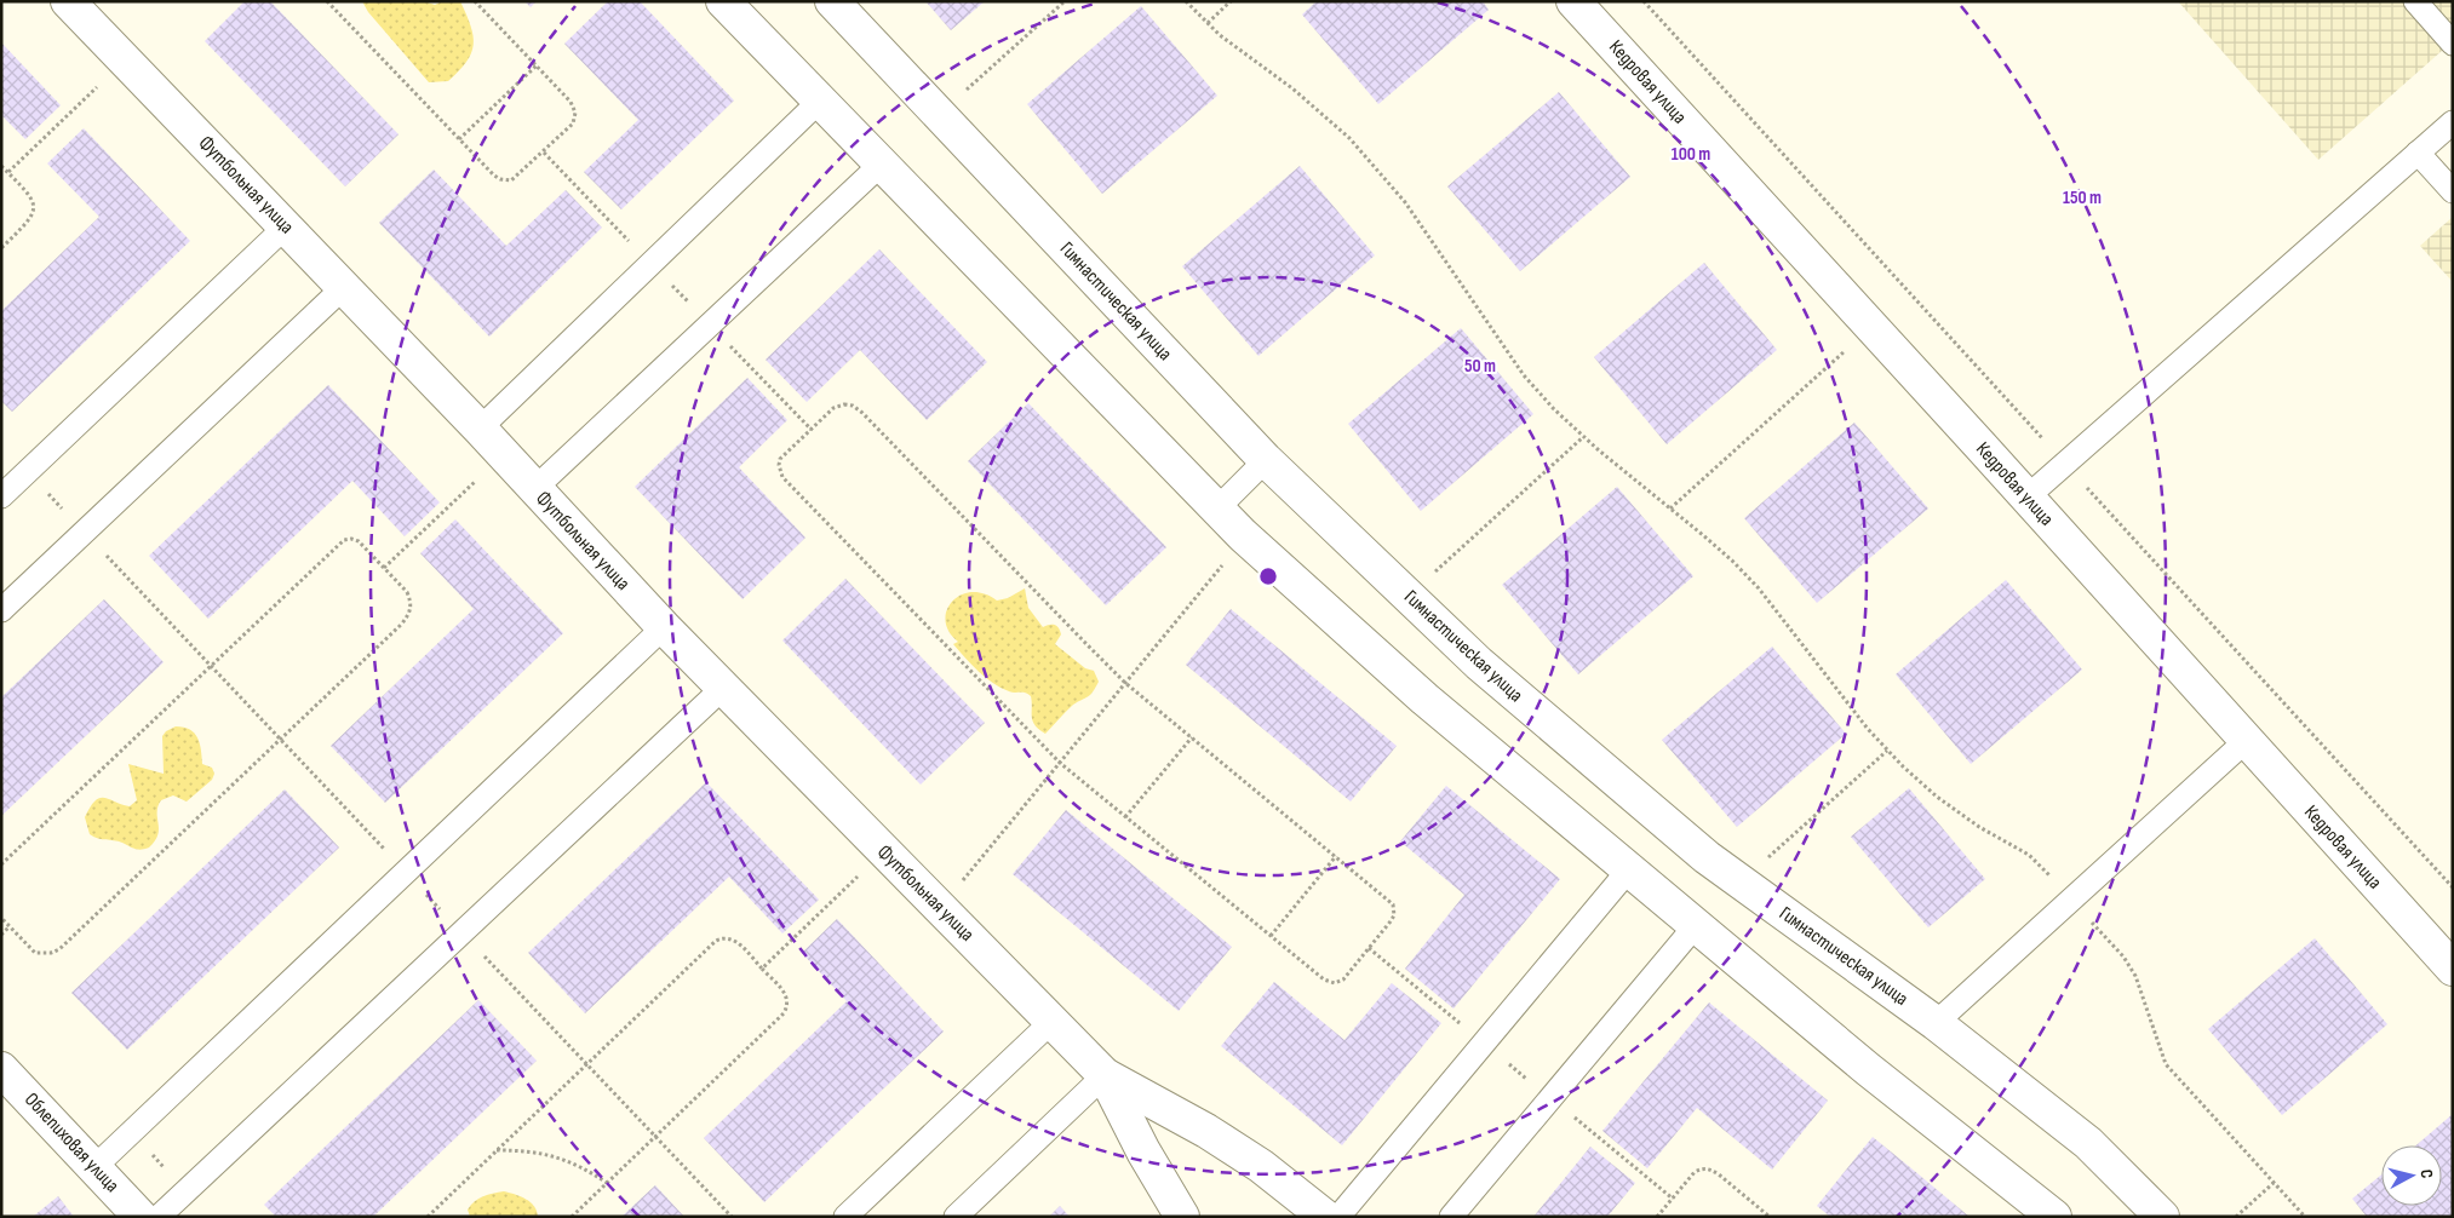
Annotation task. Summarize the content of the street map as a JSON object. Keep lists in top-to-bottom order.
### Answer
{
  "streets": {
    "street": [
      "Кедровая улица",
      "Футбольная улица",
      "Гимнастическая улица",
      "Облепиховая улица"
    ]
  },
  "north": "right",
  "rings": ["100 m", "150 m", "50 m"]
}
